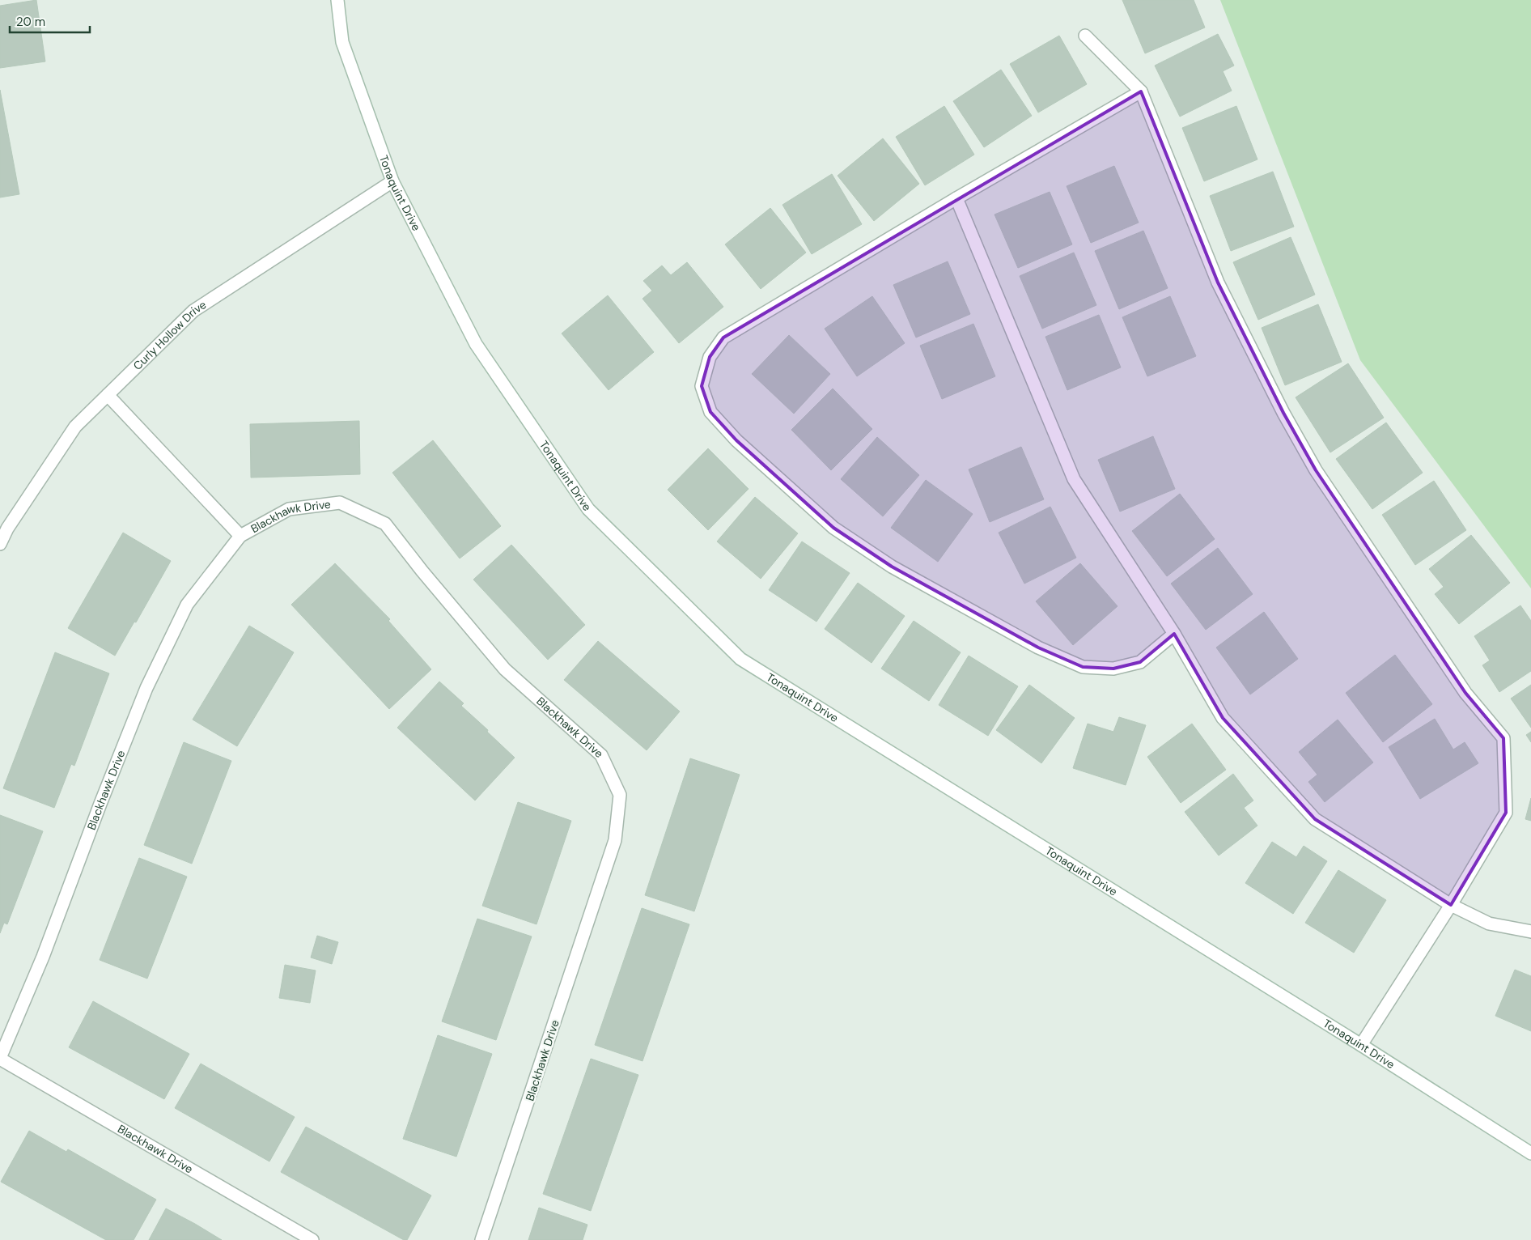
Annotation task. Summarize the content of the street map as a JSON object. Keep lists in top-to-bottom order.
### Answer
{
  "streets": {
    "street": ["Tonaquint Drive", "Curly Hollow Drive", "Blackhawk Drive"]
  },
  "crossings": [
    ["Tonaquint Drive", "Curly Hollow Drive"],
    ["Curly Hollow Drive", "Blackhawk Drive"]
  ],
  "scale_bar": "20 m"
}
